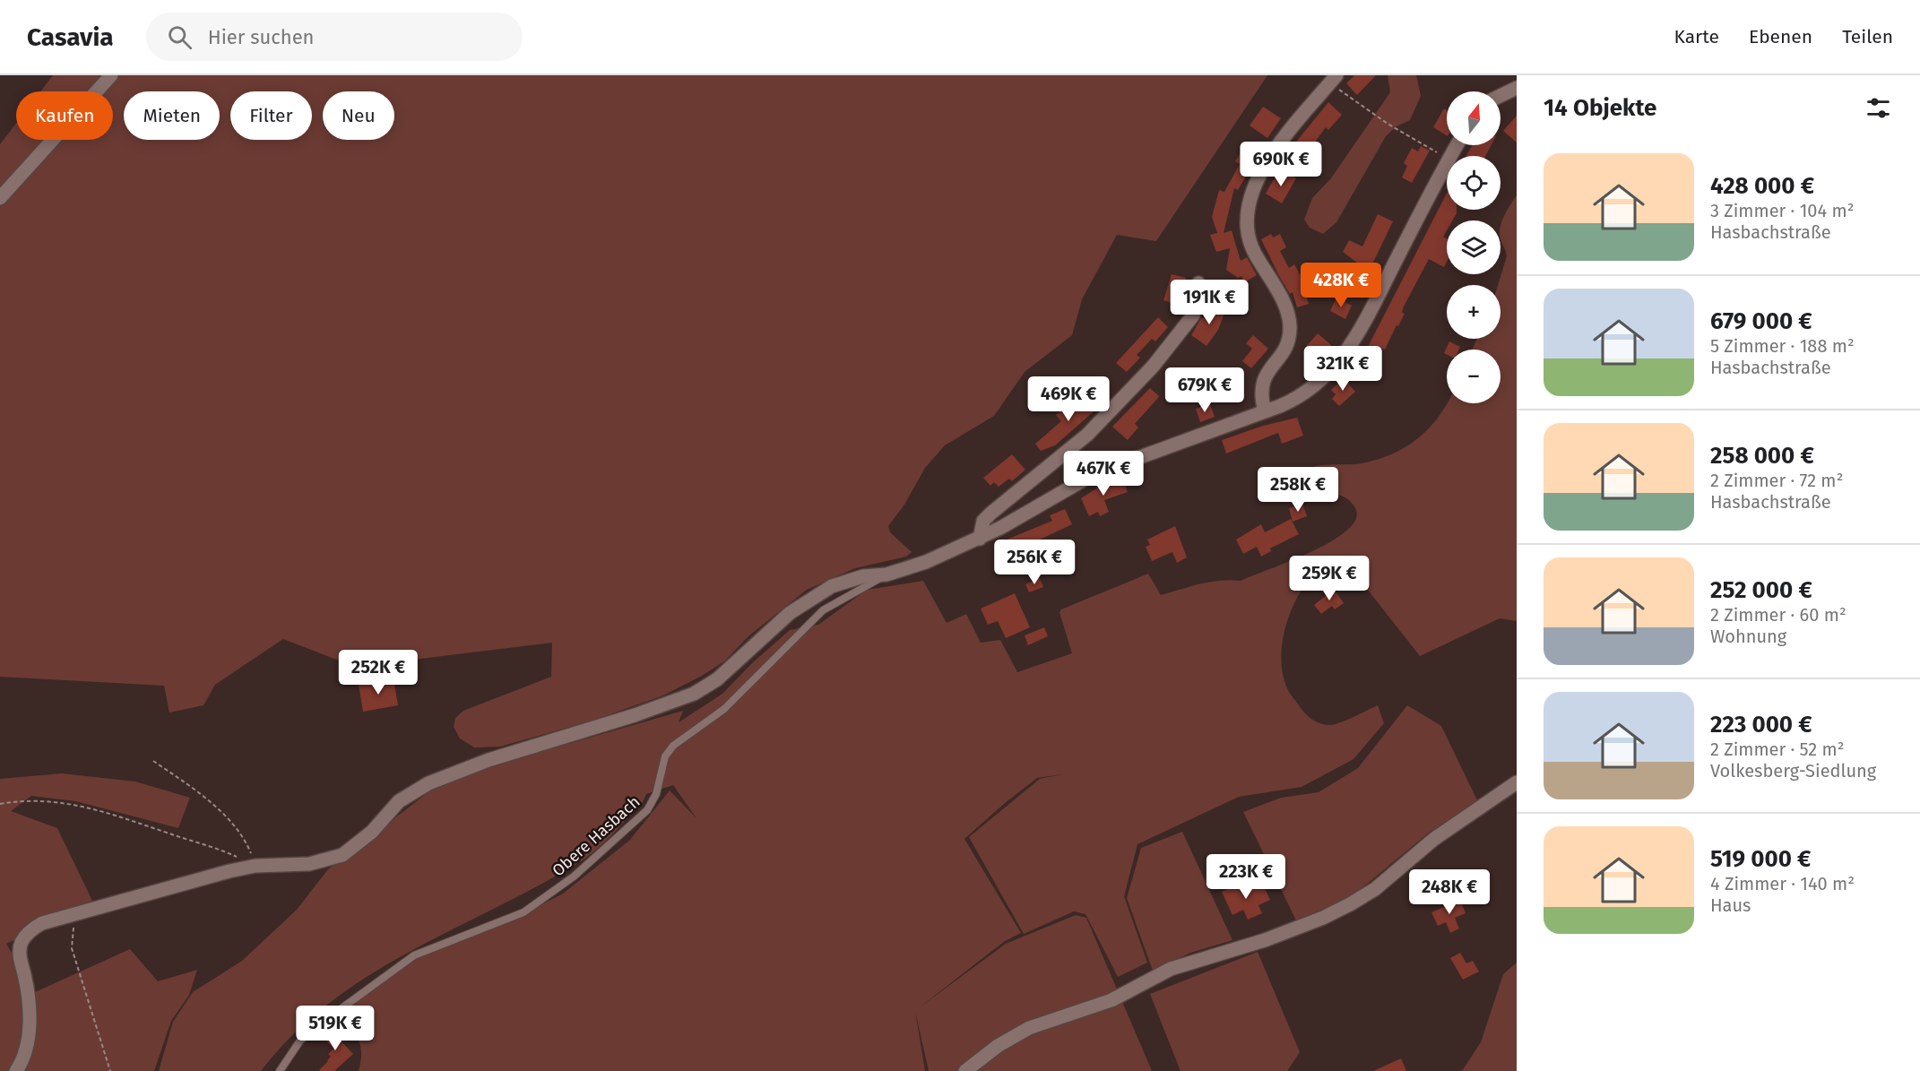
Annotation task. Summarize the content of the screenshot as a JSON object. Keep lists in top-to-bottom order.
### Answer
{
  "streets": {
    "lane": ["Obere Hasbach"]
  },
  "north": "top",
  "page": {
    "header": "Casavia",
    "search": "Hier suchen",
    "nav": ["Karte", "Ebenen", "Teilen"],
    "heading": "14 Objekte",
    "map_buttons": ["+", "−"],
    "chip": [
      "Kaufen",
      "Mieten",
      "Filter",
      "Neu"
    ],
    "list": [
      {
        "name": "428 000 €",
        "note": "3 Zimmer · 104 m² · Hasbachstraße"
      },
      {
        "name": "679 000 €",
        "note": "5 Zimmer · 188 m² · Hasbachstraße"
      },
      {
        "name": "258 000 €",
        "note": "2 Zimmer · 72 m² · Hasbachstraße"
      },
      {
        "name": "252 000 €",
        "note": "2 Zimmer · 60 m² · Wohnung"
      },
      {
        "name": "223 000 €",
        "note": "2 Zimmer · 52 m² · Volkesberg-Siedlung"
      },
      {
        "name": "519 000 €",
        "note": "4 Zimmer · 140 m² · Haus"
      }
    ],
    "price": [
      "690K €",
      "428K €",
      "191K €",
      "321K €",
      "679K €",
      "469K €",
      "467K €",
      "258K €",
      "256K €",
      "259K €",
      "252K €",
      "223K €",
      "248K €",
      "519K €"
    ]
  }
}
